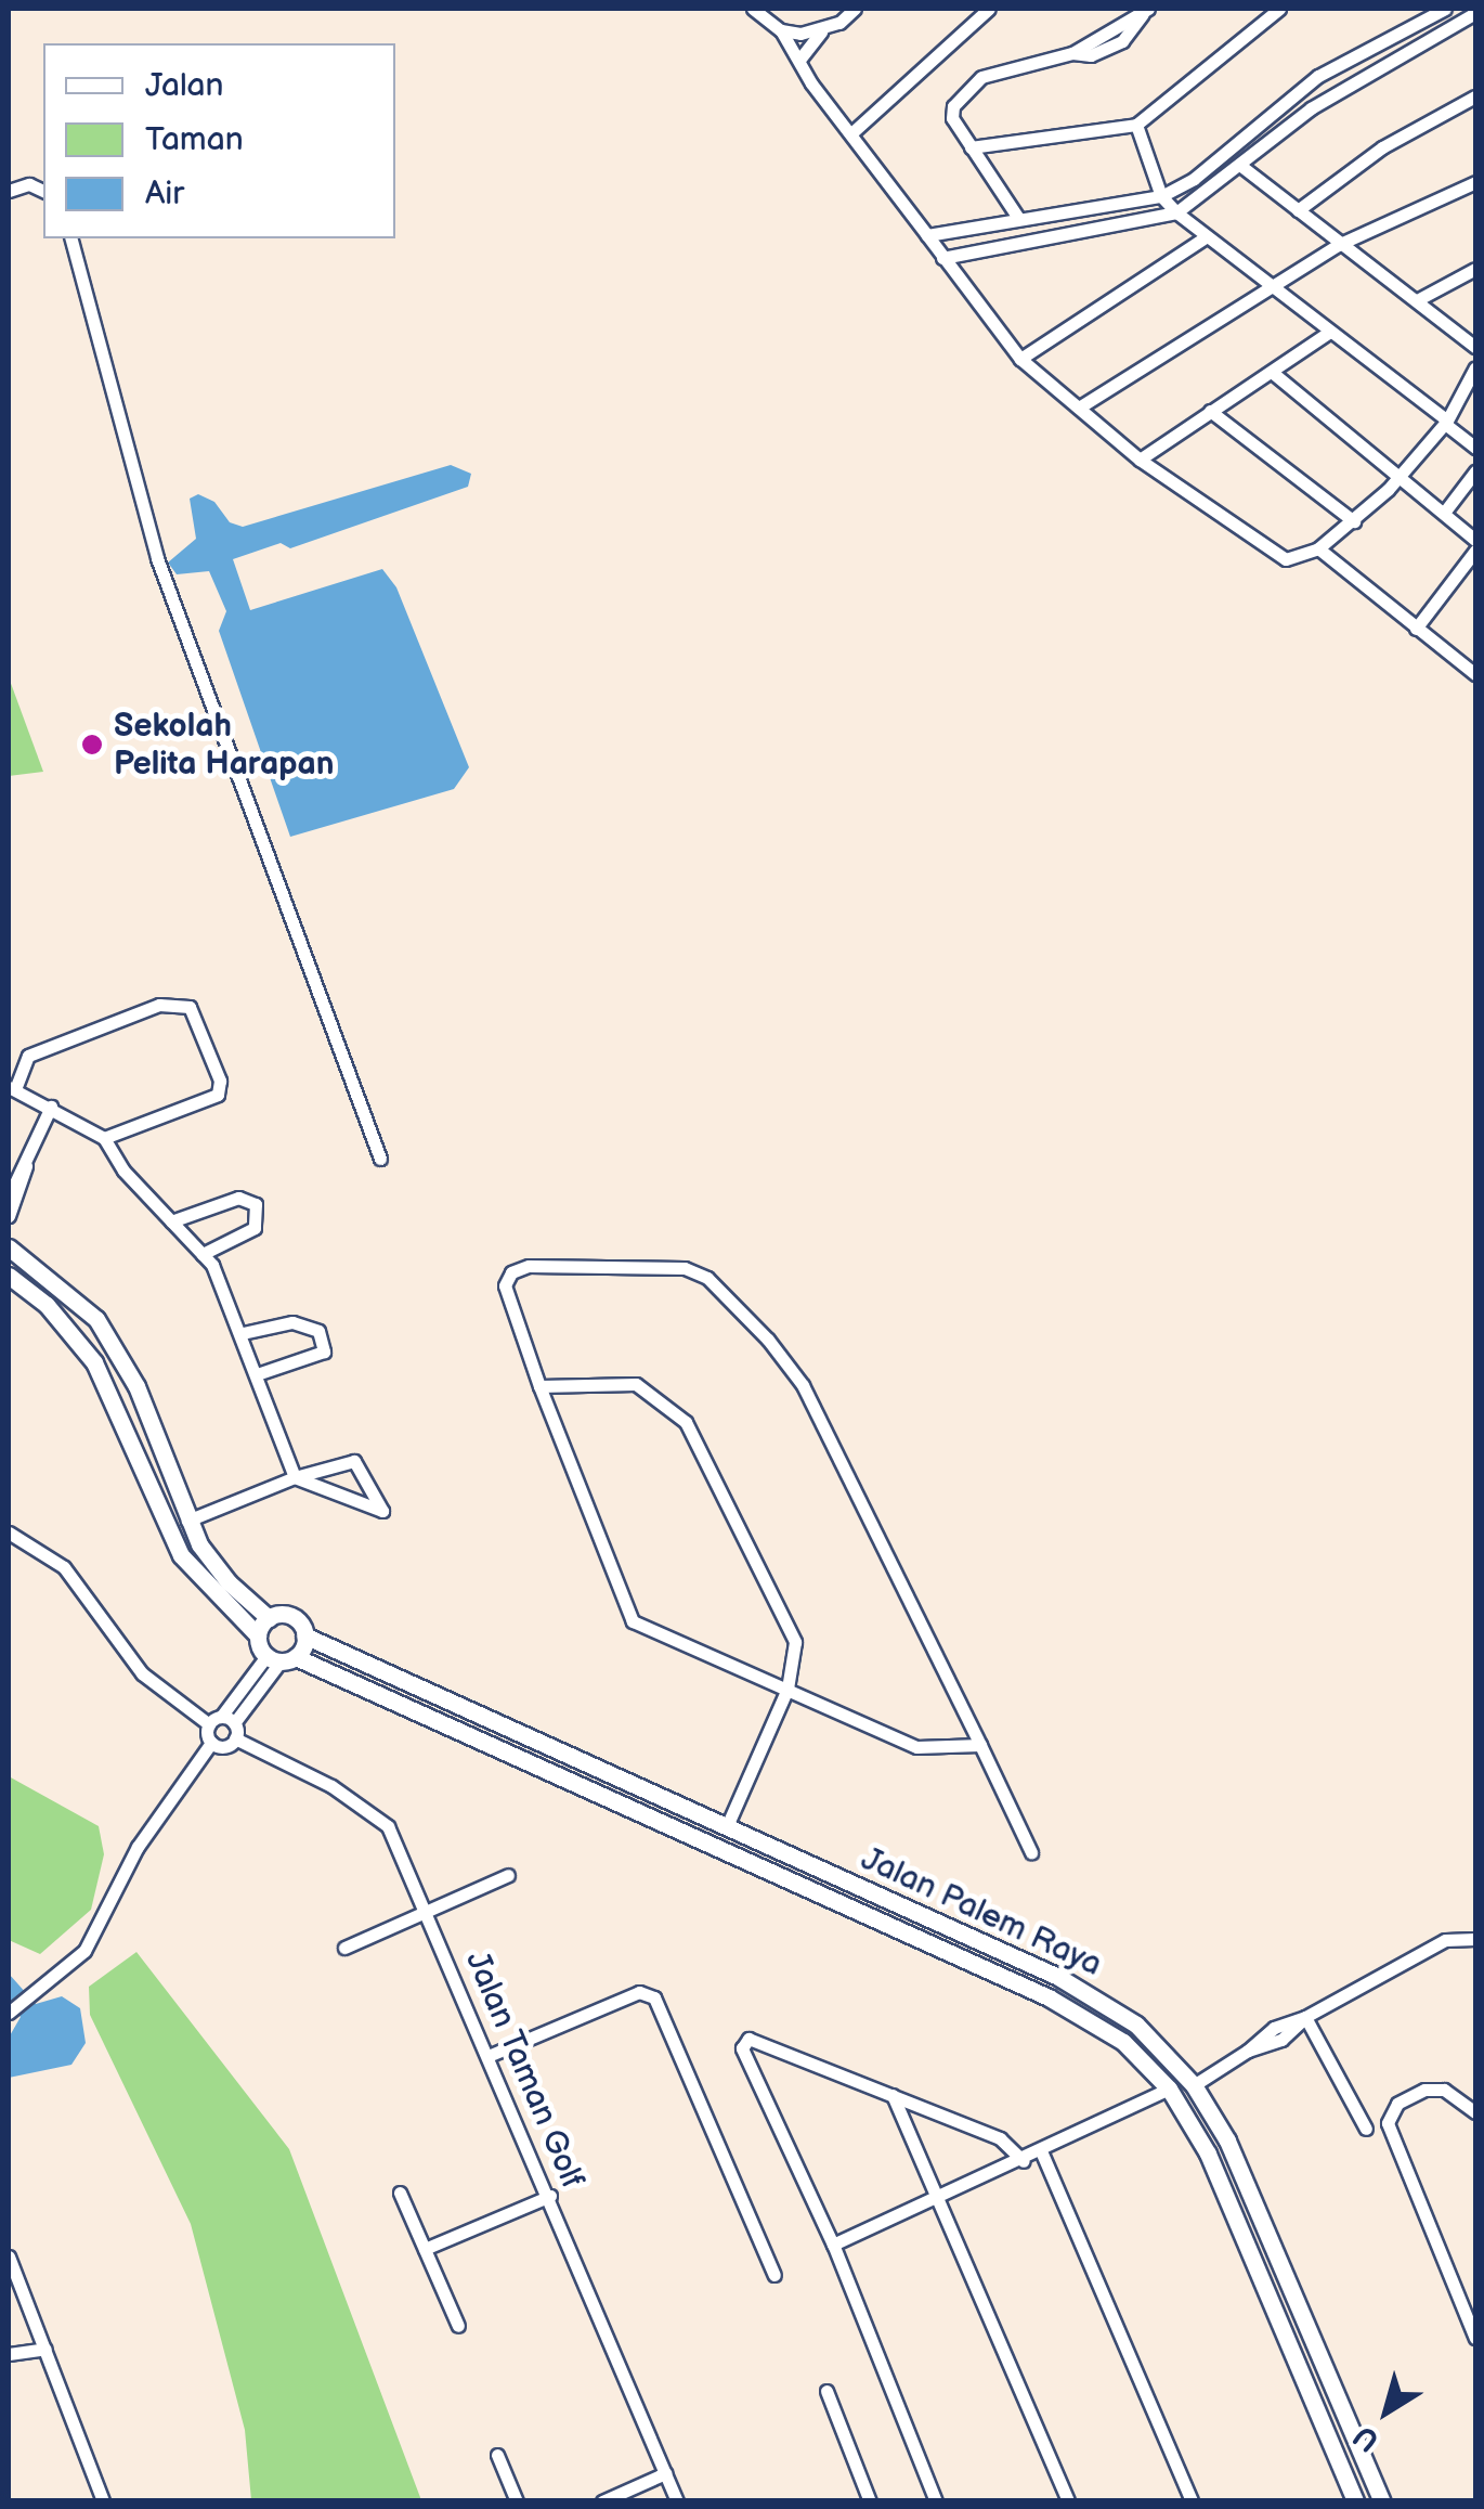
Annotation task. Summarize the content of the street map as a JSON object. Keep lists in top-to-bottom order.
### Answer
{
  "streets": {
    "street": ["Jalan Palem Raya", "Jalan Taman Golf"]
  },
  "places": ["Sekolah Pelita Harapan"],
  "legend": ["Jalan", "Taman", "Air"],
  "north": "bottom left"
}
